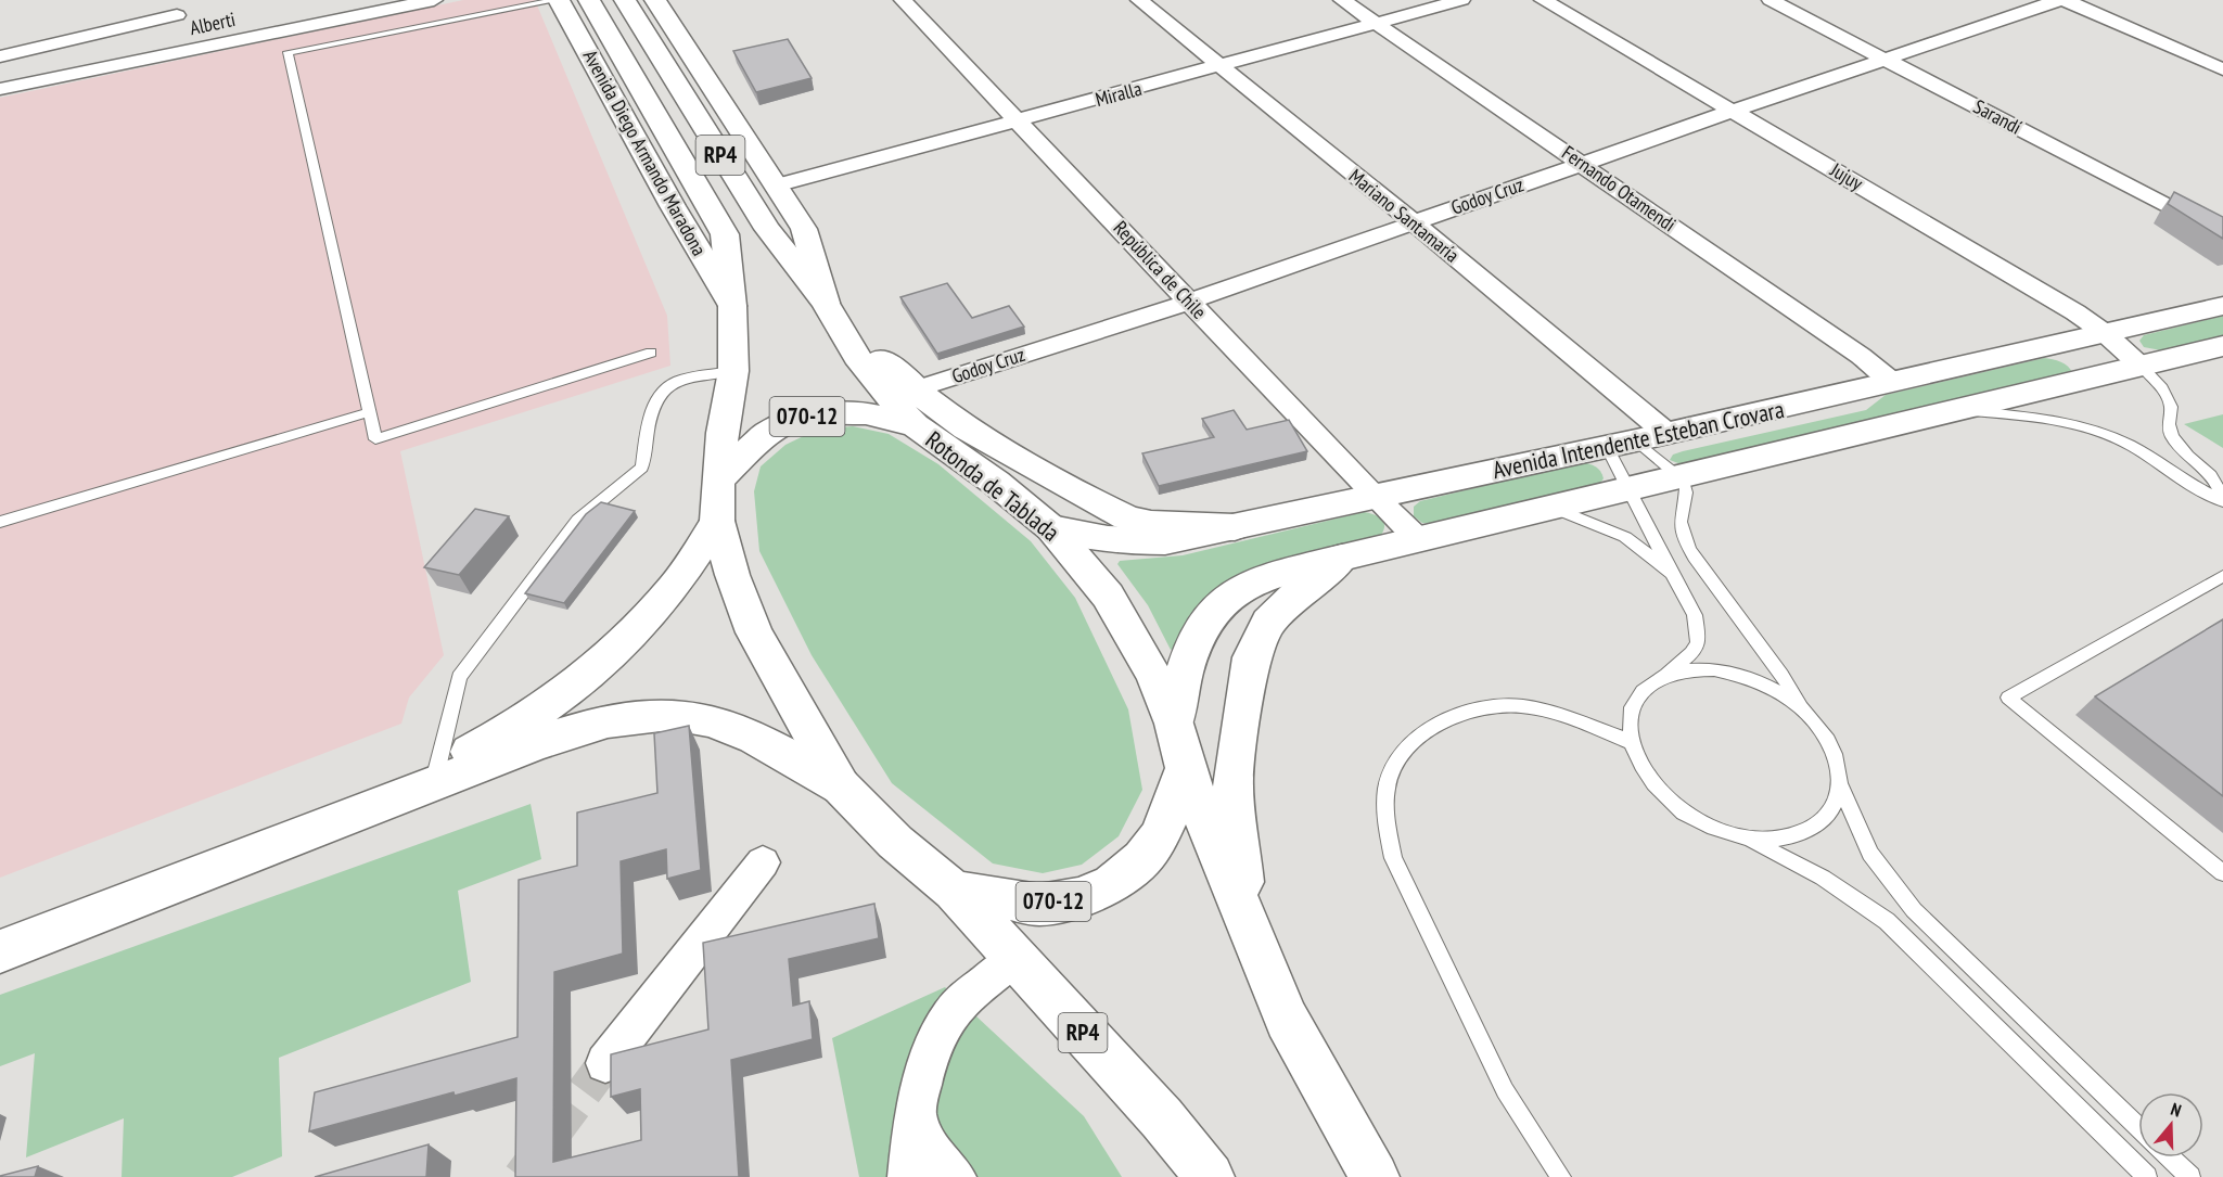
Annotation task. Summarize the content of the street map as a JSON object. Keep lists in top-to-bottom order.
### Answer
{
  "streets": {
    "main road": [
      "Avenida Diego Armando Maradona",
      "RP4",
      "070-12",
      "Avenida Intendente Esteban Crovara",
      "Rotonda de Tablada"
    ],
    "street": [
      "Alberti",
      "Miralla",
      "Sarandí",
      "Jujuy",
      "Fernando Otamendi",
      "Godoy Cruz",
      "Mariano Santamaría",
      "República de Chile"
    ]
  },
  "crossings": [
    ["Miralla", "Fernando Otamendi"],
    ["Miralla", "Mariano Santamaría"],
    ["Miralla", "República de Chile"],
    ["Sarandí", "Godoy Cruz"],
    ["Avenida Diego Armando Maradona", "RP4"],
    ["Avenida Diego Armando Maradona", "Rotonda de Tablada"],
    ["RP4", "070-12"],
    ["RP4", "Rotonda de Tablada"],
    ["Jujuy", "Godoy Cruz"],
    ["Jujuy", "Avenida Intendente Esteban Crovara"],
    ["Fernando Otamendi", "Godoy Cruz"],
    ["Fernando Otamendi", "Avenida Intendente Esteban Crovara"],
    ["Godoy Cruz", "Mariano Santamaría"],
    ["Godoy Cruz", "República de Chile"],
    ["Mariano Santamaría", "Avenida Intendente Esteban Crovara"],
    ["República de Chile", "Avenida Intendente Esteban Crovara"],
    ["070-12", "Rotonda de Tablada"],
    ["Avenida Intendente Esteban Crovara", "Rotonda de Tablada"]
  ],
  "north": "top"
}
